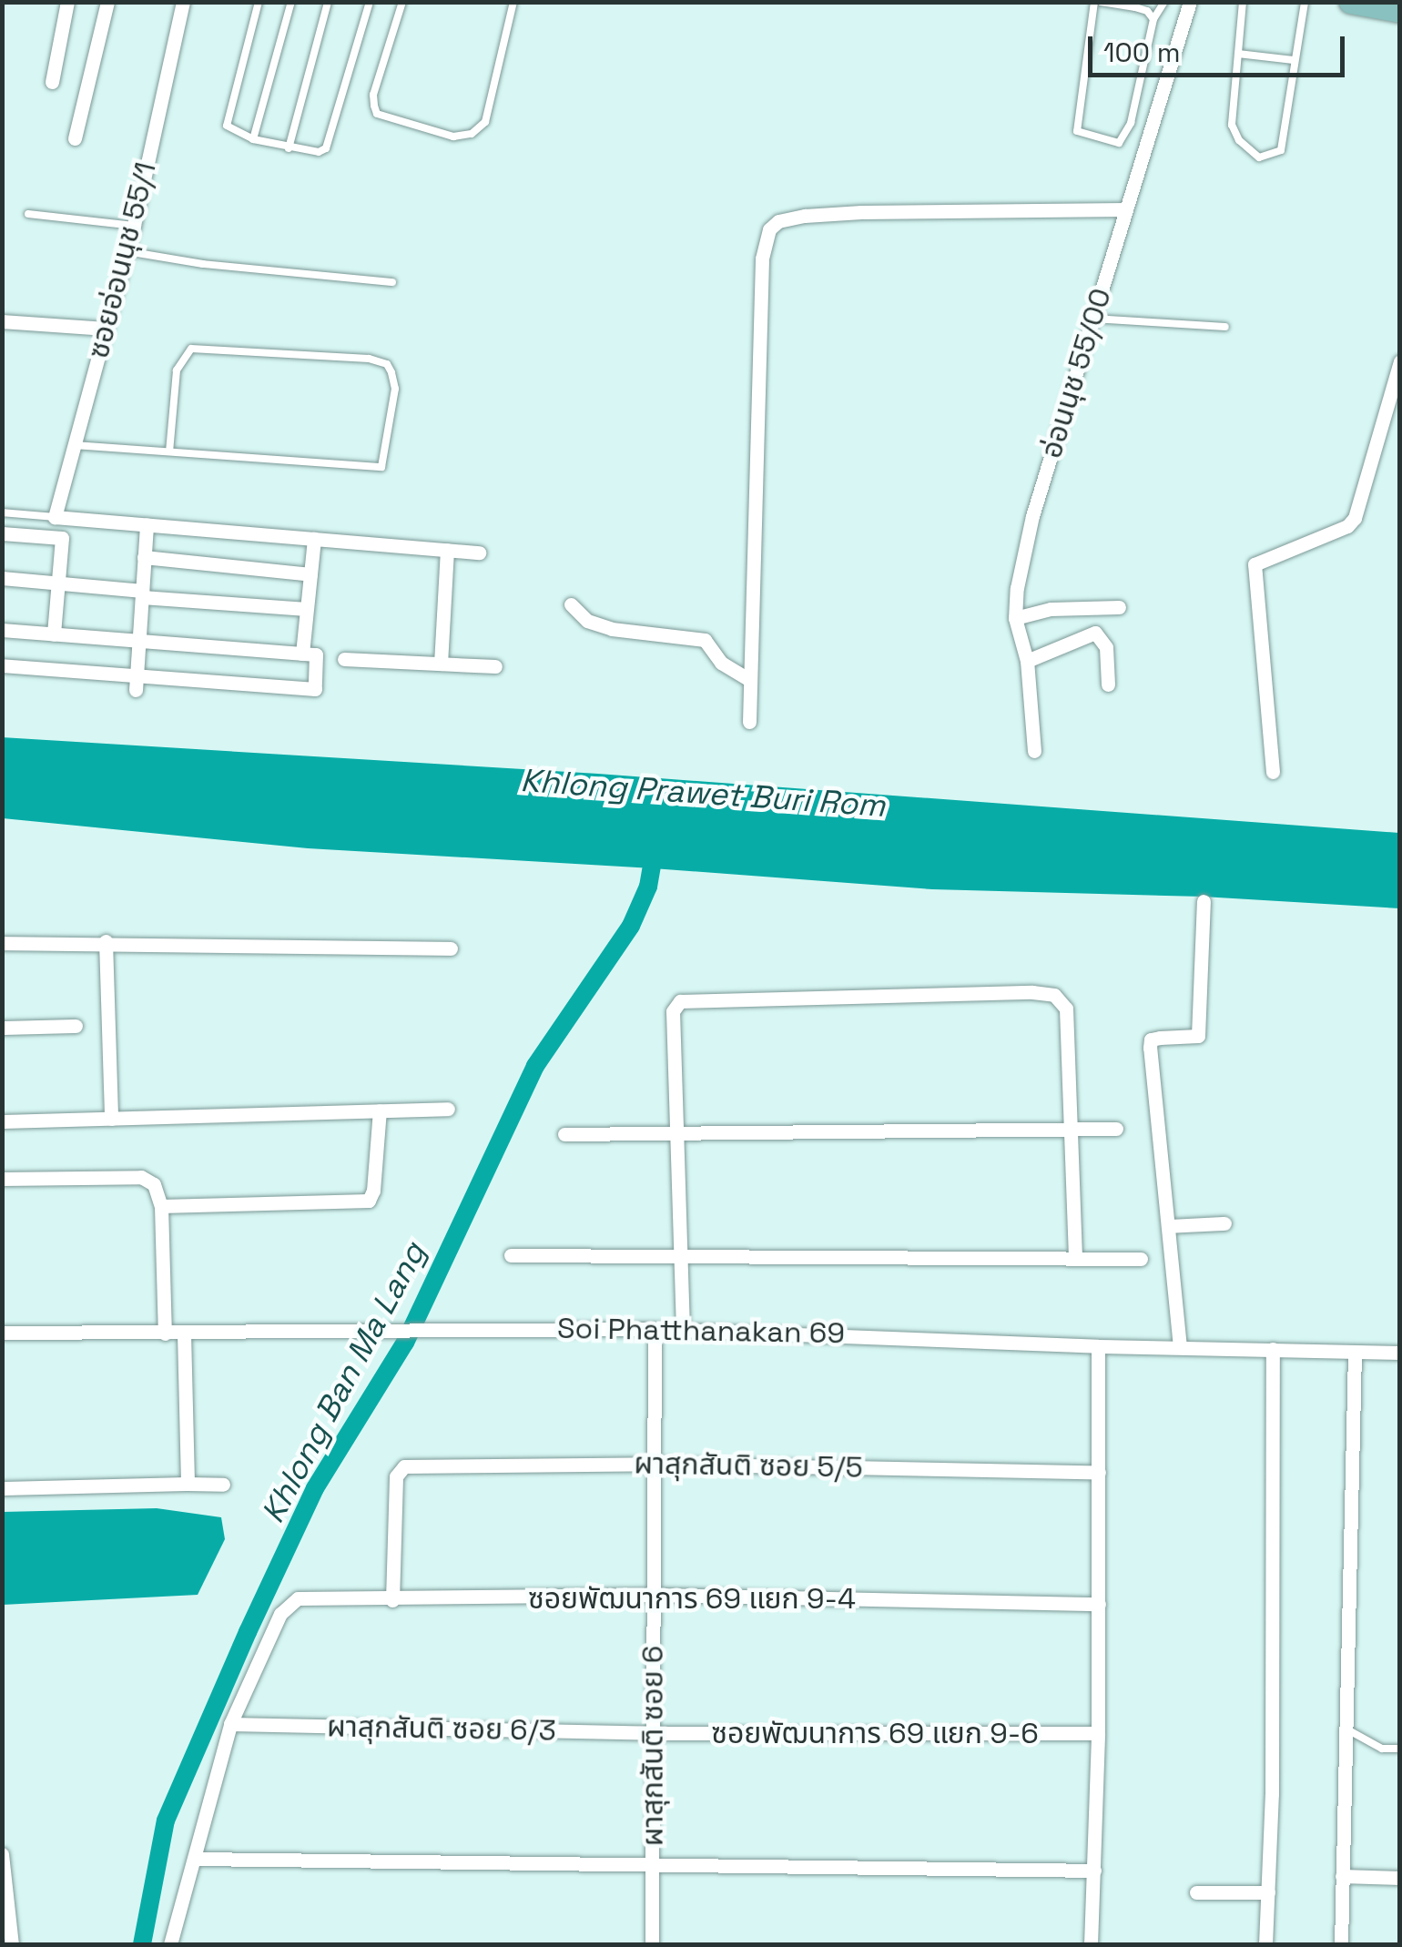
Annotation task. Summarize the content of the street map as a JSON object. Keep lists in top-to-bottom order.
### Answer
{
  "streets": {
    "street": [
      "ซอยอ่อนนุช 55/1",
      "อ่อนนุช 55/00",
      "Soi Phatthanakan 69",
      "ผาสุกสันติ ซอย 5/5",
      "ซอยพัฒนาการ 69 แยก 9-4",
      "ผาสุกสันติ ซอย 6/3",
      "ซอยพัฒนาการ 69 แยก 9-6",
      "ผาสุกสันติ ซอย 6"
    ]
  },
  "crossings": [
    ["Soi Phatthanakan 69", "ผาสุกสันติ ซอย 6"],
    ["ผาสุกสันติ ซอย 5/5", "ซอยพัฒนาการ 69 แยก 9-4"],
    ["ผาสุกสันติ ซอย 5/5", "ผาสุกสันติ ซอย 6"],
    ["ซอยพัฒนาการ 69 แยก 9-4", "ผาสุกสันติ ซอย 6/3"],
    ["ซอยพัฒนาการ 69 แยก 9-4", "ผาสุกสันติ ซอย 6"],
    ["ผาสุกสันติ ซอย 6/3", "ซอยพัฒนาการ 69 แยก 9-6"],
    ["ผาสุกสันติ ซอย 6/3", "ผาสุกสันติ ซอย 6"],
    ["ซอยพัฒนาการ 69 แยก 9-6", "ผาสุกสันติ ซอย 6"]
  ],
  "water": ["Khlong Prawet Buri Rom", "Khlong Ban Ma Lang"],
  "scale_bar": "100 m"
}
